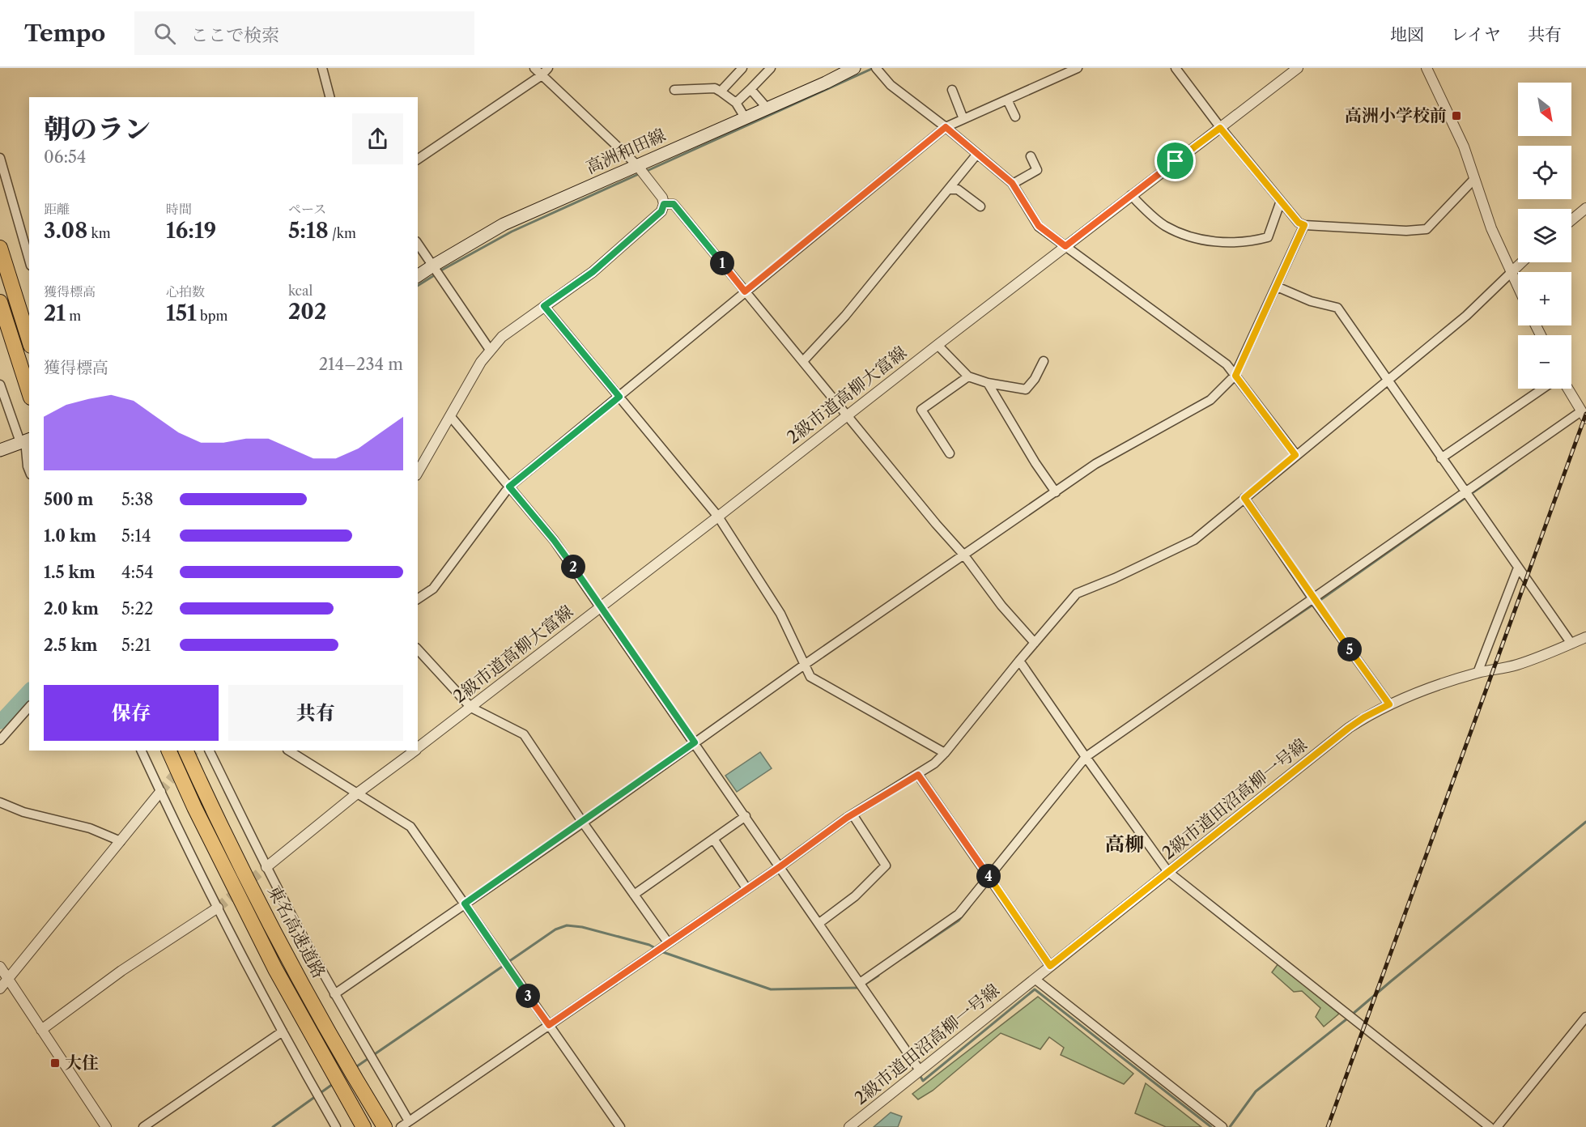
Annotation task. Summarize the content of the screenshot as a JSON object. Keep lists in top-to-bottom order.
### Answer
{
  "streets": {
    "highway": ["東名高速道路"],
    "main road": ["高洲和田線"],
    "street": ["2級市道高柳大富線", "2級市道田沼高柳一号線"]
  },
  "districts": ["高柳"],
  "places": {
    "transit": ["高洲小学校前", "大住"]
  },
  "north": "bottom right",
  "page": {
    "header": "Tempo",
    "search": "ここで検索",
    "nav": ["地図", "レイヤ", "共有"],
    "map_buttons": ["+", "−"],
    "heading": ["朝のラン", "06:54"],
    "stats": [
      ["距離", "3.08 km"],
      ["時間", "16:19"],
      ["ペース", "5:18 /km"],
      ["獲得標高", "21 m"],
      ["心拍数", "151 bpm"],
      ["kcal", "202"]
    ],
    "pins": [
      "1",
      "2",
      "5",
      "4",
      "3"
    ],
    "chart": ["獲得標高", "214–234 m"],
    "list": [
      {
        "name": "500 m",
        "note": "5:38"
      },
      {
        "name": "1.0 km",
        "note": "5:14"
      },
      {
        "name": "1.5 km",
        "note": "4:54"
      },
      {
        "name": "2.0 km",
        "note": "5:22"
      },
      {
        "name": "2.5 km",
        "note": "5:21"
      }
    ],
    "buttons": ["保存", "共有"]
  }
}
